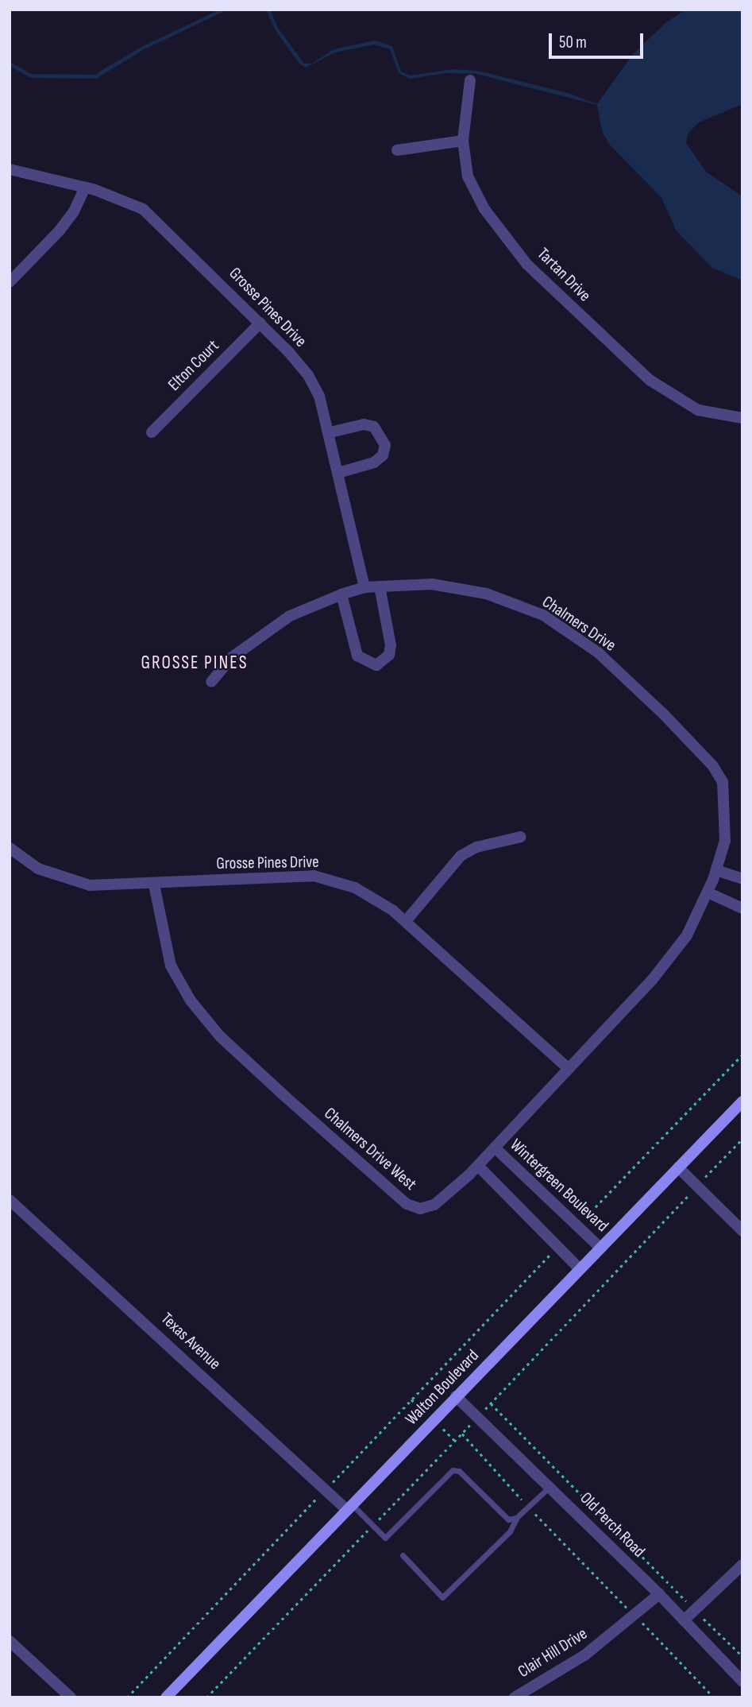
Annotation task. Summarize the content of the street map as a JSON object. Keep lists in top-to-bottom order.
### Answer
{
  "streets": {
    "main road": ["Walton Boulevard"],
    "street": [
      "Tartan Drive",
      "Grosse Pines Drive",
      "Elton Court",
      "Chalmers Drive",
      "Chalmers Drive West",
      "Wintergreen Boulevard",
      "Texas Avenue",
      "Old Perch Road",
      "Clair Hill Drive"
    ]
  },
  "crossings": [
    ["Grosse Pines Drive", "Elton Court"],
    ["Grosse Pines Drive", "Chalmers Drive"],
    ["Grosse Pines Drive", "Chalmers Drive West"],
    ["Chalmers Drive", "Chalmers Drive West"],
    ["Chalmers Drive West", "Wintergreen Boulevard"],
    ["Wintergreen Boulevard", "Walton Boulevard"],
    ["Texas Avenue", "Walton Boulevard"],
    ["Walton Boulevard", "Old Perch Road"],
    ["Old Perch Road", "Clair Hill Drive"]
  ],
  "districts": ["GROSSE PINES"],
  "scale_bar": "50 m"
}
